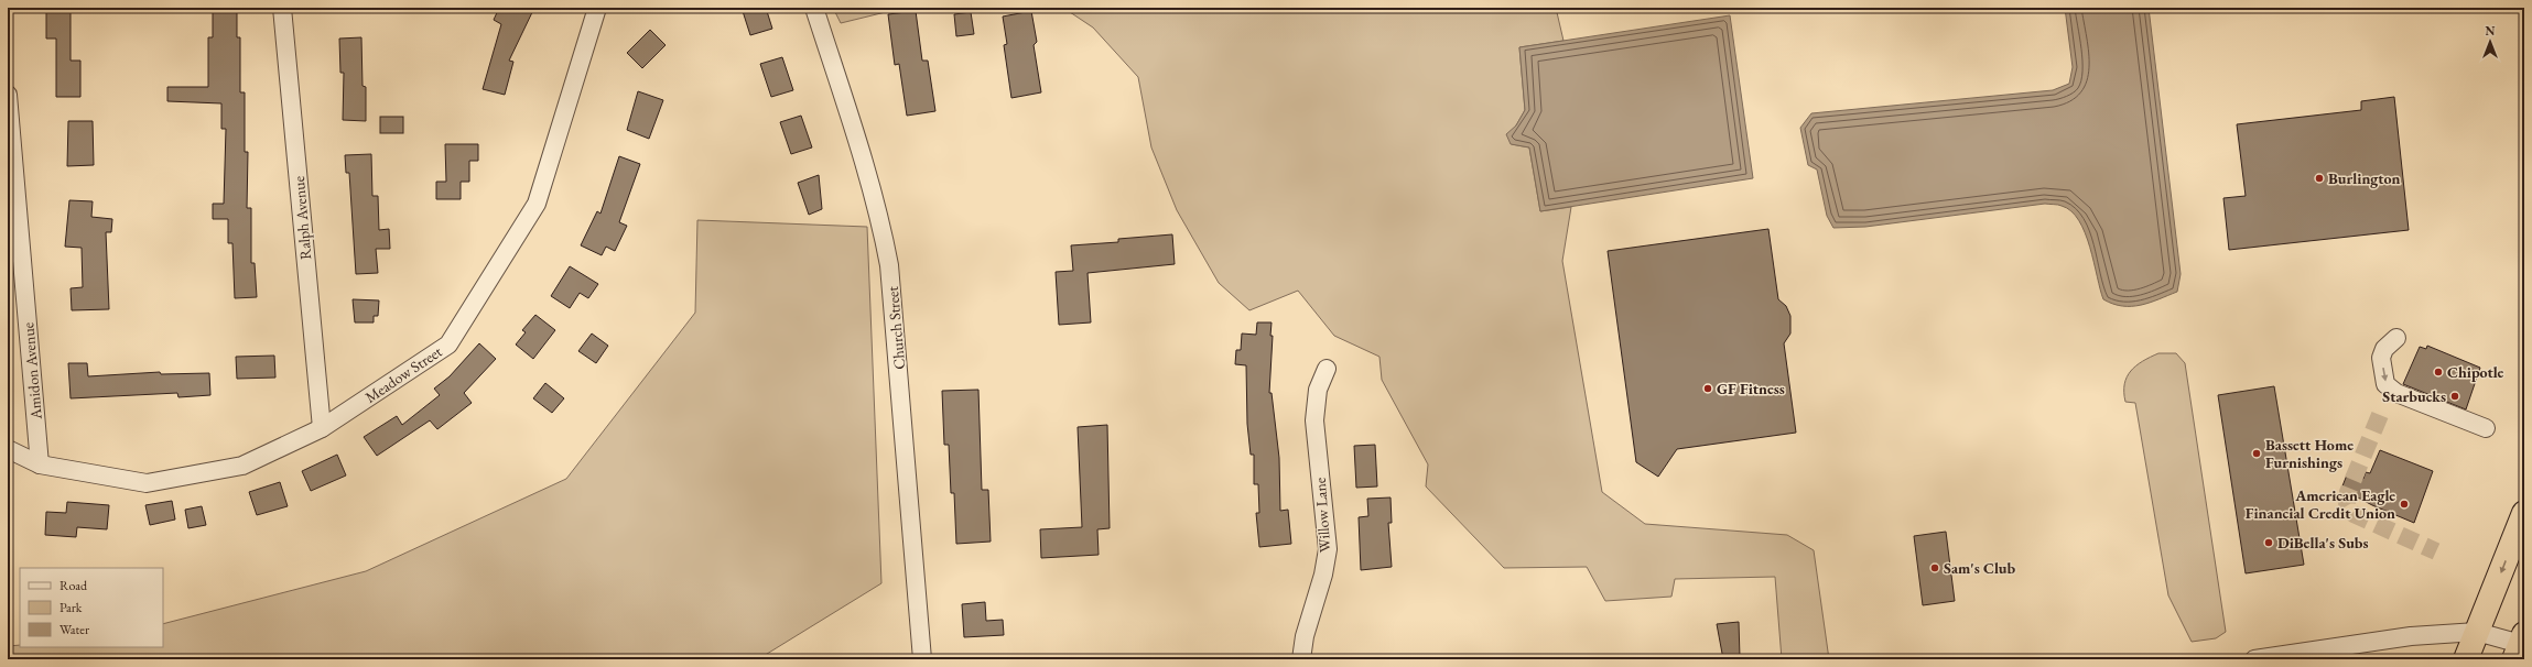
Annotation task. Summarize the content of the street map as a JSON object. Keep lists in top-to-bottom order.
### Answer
{
  "streets": {
    "street": [
      "Ralph Avenue",
      "Church Street",
      "Amidon Avenue",
      "Meadow Street",
      "Willow Lane"
    ]
  },
  "crossings": [
    ["Ralph Avenue", "Meadow Street"],
    ["Amidon Avenue", "Meadow Street"]
  ],
  "places": [
    "Burlington",
    "Chipotle",
    "GF Fitness",
    "Starbucks",
    "Bassett Home Furnishings",
    "American Eagle Financial Credit Union",
    "DiBella's Subs",
    "Sam's Club"
  ],
  "legend": ["Road", "Park", "Water"],
  "north": "top"
}
